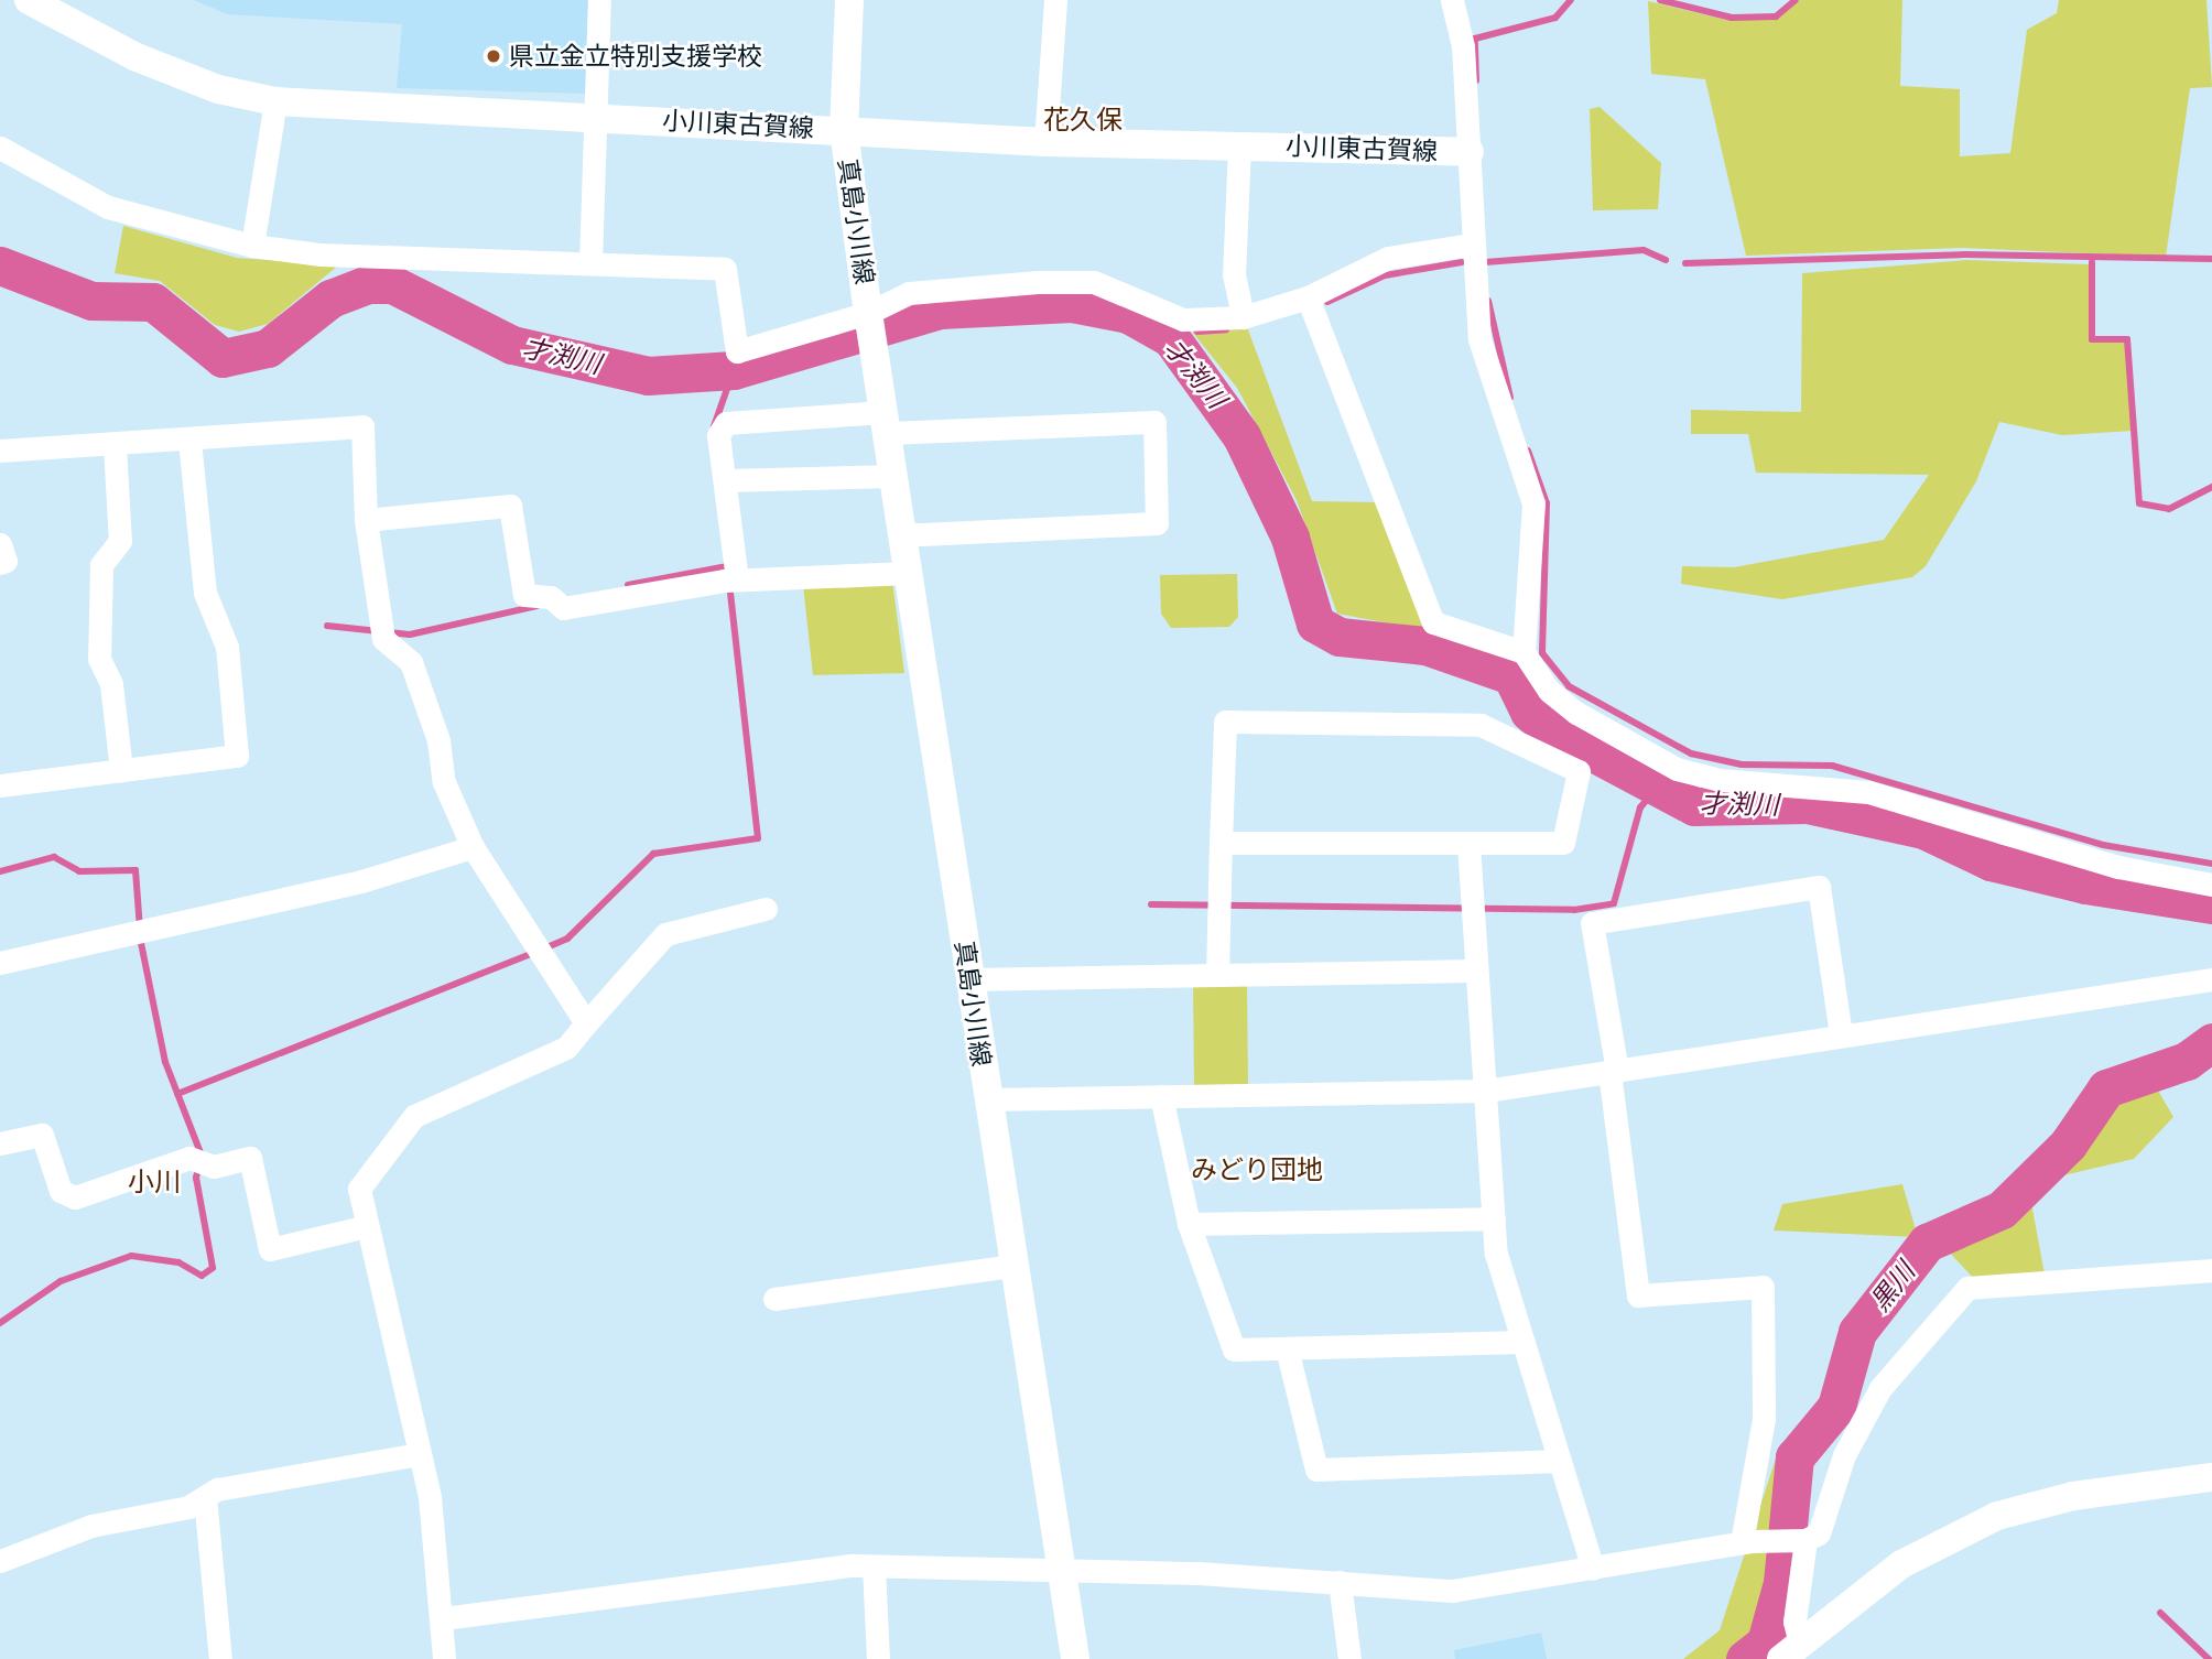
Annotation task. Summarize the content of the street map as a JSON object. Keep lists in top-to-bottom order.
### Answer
{
  "streets": {
    "street": ["小川東古賀線", "真島小川線"]
  },
  "crossings": [
    ["小川東古賀線", "真島小川線"]
  ],
  "districts": ["花久保", "みどり団地", "小川"],
  "water": ["才渕川", "黒川"],
  "places": ["県立金立特別支援学校"]
}
